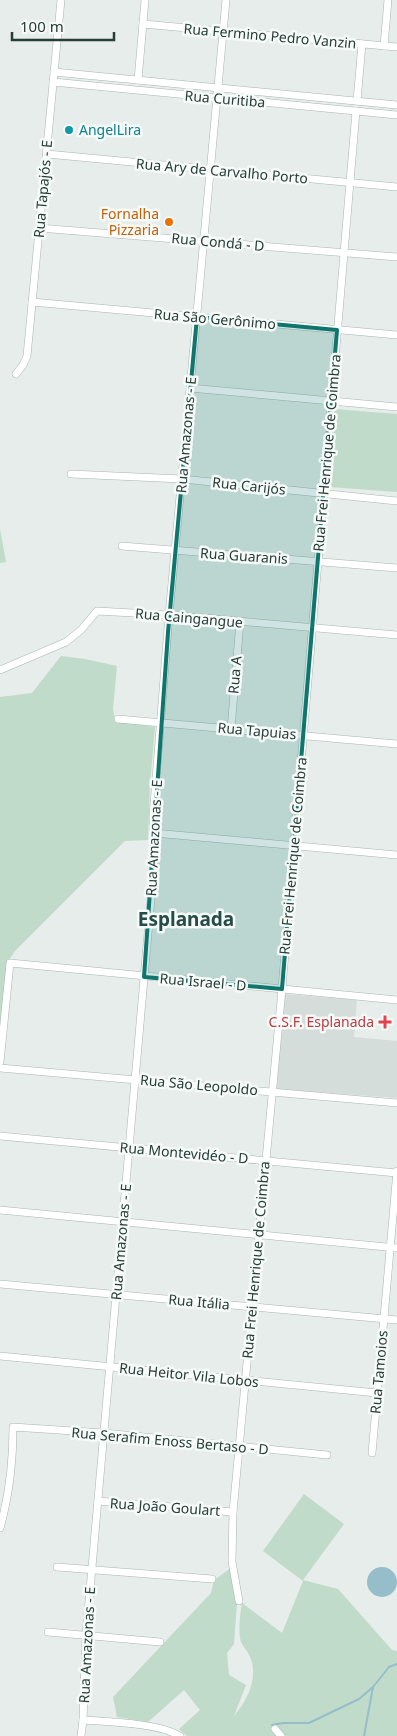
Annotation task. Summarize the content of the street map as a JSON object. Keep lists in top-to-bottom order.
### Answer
{
  "streets": {
    "street": [
      "Rua Fermino Pedro Vanzin",
      "Rua Curitiba",
      "Rua Ary de Carvalho Porto",
      "Rua Tapajós - E",
      "Rua Condá - D",
      "Rua São Gerônimo",
      "Rua Amazonas - E",
      "Rua Frei Henrique de Coimbra",
      "Rua Carijós",
      "Rua Guaranis",
      "Rua Caingangue",
      "Rua A",
      "Rua Tapuias",
      "Rua Israel - D",
      "Rua São Leopoldo",
      "Rua Montevidéo - D",
      "Rua Itália",
      "Rua Tamoios",
      "Rua Heitor Vila Lobos",
      "Rua Serafim Enoss Bertaso - D",
      "Rua João Goulart"
    ]
  },
  "crossings": [
    ["Rua Fermino Pedro Vanzin", "Rua Amazonas - E"],
    ["Rua Curitiba", "Rua Tapajós - E"],
    ["Rua Curitiba", "Rua Amazonas - E"],
    ["Rua Curitiba", "Rua Frei Henrique de Coimbra"],
    ["Rua Ary de Carvalho Porto", "Rua Tapajós - E"],
    ["Rua Ary de Carvalho Porto", "Rua Amazonas - E"],
    ["Rua Ary de Carvalho Porto", "Rua Frei Henrique de Coimbra"],
    ["Rua Tapajós - E", "Rua Condá - D"],
    ["Rua Tapajós - E", "Rua São Gerônimo"],
    ["Rua Condá - D", "Rua Amazonas - E"],
    ["Rua Condá - D", "Rua Frei Henrique de Coimbra"],
    ["Rua São Gerônimo", "Rua Amazonas - E"],
    ["Rua São Gerônimo", "Rua Frei Henrique de Coimbra"],
    ["Rua Amazonas - E", "Rua Carijós"],
    ["Rua Amazonas - E", "Rua Guaranis"],
    ["Rua Amazonas - E", "Rua Caingangue"],
    ["Rua Amazonas - E", "Rua Tapuias"],
    ["Rua Amazonas - E", "Rua Israel - D"],
    ["Rua Amazonas - E", "Rua São Leopoldo"],
    ["Rua Amazonas - E", "Rua Montevidéo - D"],
    ["Rua Amazonas - E", "Rua Itália"],
    ["Rua Amazonas - E", "Rua Heitor Vila Lobos"],
    ["Rua Amazonas - E", "Rua Serafim Enoss Bertaso - D"],
    ["Rua Amazonas - E", "Rua João Goulart"],
    ["Rua Frei Henrique de Coimbra", "Rua Carijós"],
    ["Rua Frei Henrique de Coimbra", "Rua Guaranis"],
    ["Rua Frei Henrique de Coimbra", "Rua Caingangue"],
    ["Rua Frei Henrique de Coimbra", "Rua Tapuias"],
    ["Rua Frei Henrique de Coimbra", "Rua Israel - D"],
    ["Rua Frei Henrique de Coimbra", "Rua São Leopoldo"],
    ["Rua Frei Henrique de Coimbra", "Rua Montevidéo - D"],
    ["Rua Frei Henrique de Coimbra", "Rua Itália"],
    ["Rua Frei Henrique de Coimbra", "Rua Heitor Vila Lobos"],
    ["Rua Frei Henrique de Coimbra", "Rua Serafim Enoss Bertaso - D"],
    ["Rua Frei Henrique de Coimbra", "Rua João Goulart"],
    ["Rua Caingangue", "Rua A"],
    ["Rua A", "Rua Tapuias"],
    ["Rua Montevidéo - D", "Rua Tamoios"],
    ["Rua Itália", "Rua Tamoios"],
    ["Rua Tamoios", "Rua Heitor Vila Lobos"]
  ],
  "districts": ["Esplanada"],
  "places": {
    "other": ["AngelLira", "Fornalha Pizzaria"],
    "health": ["C.S.F. Esplanada"]
  },
  "scale_bar": "100 m"
}
